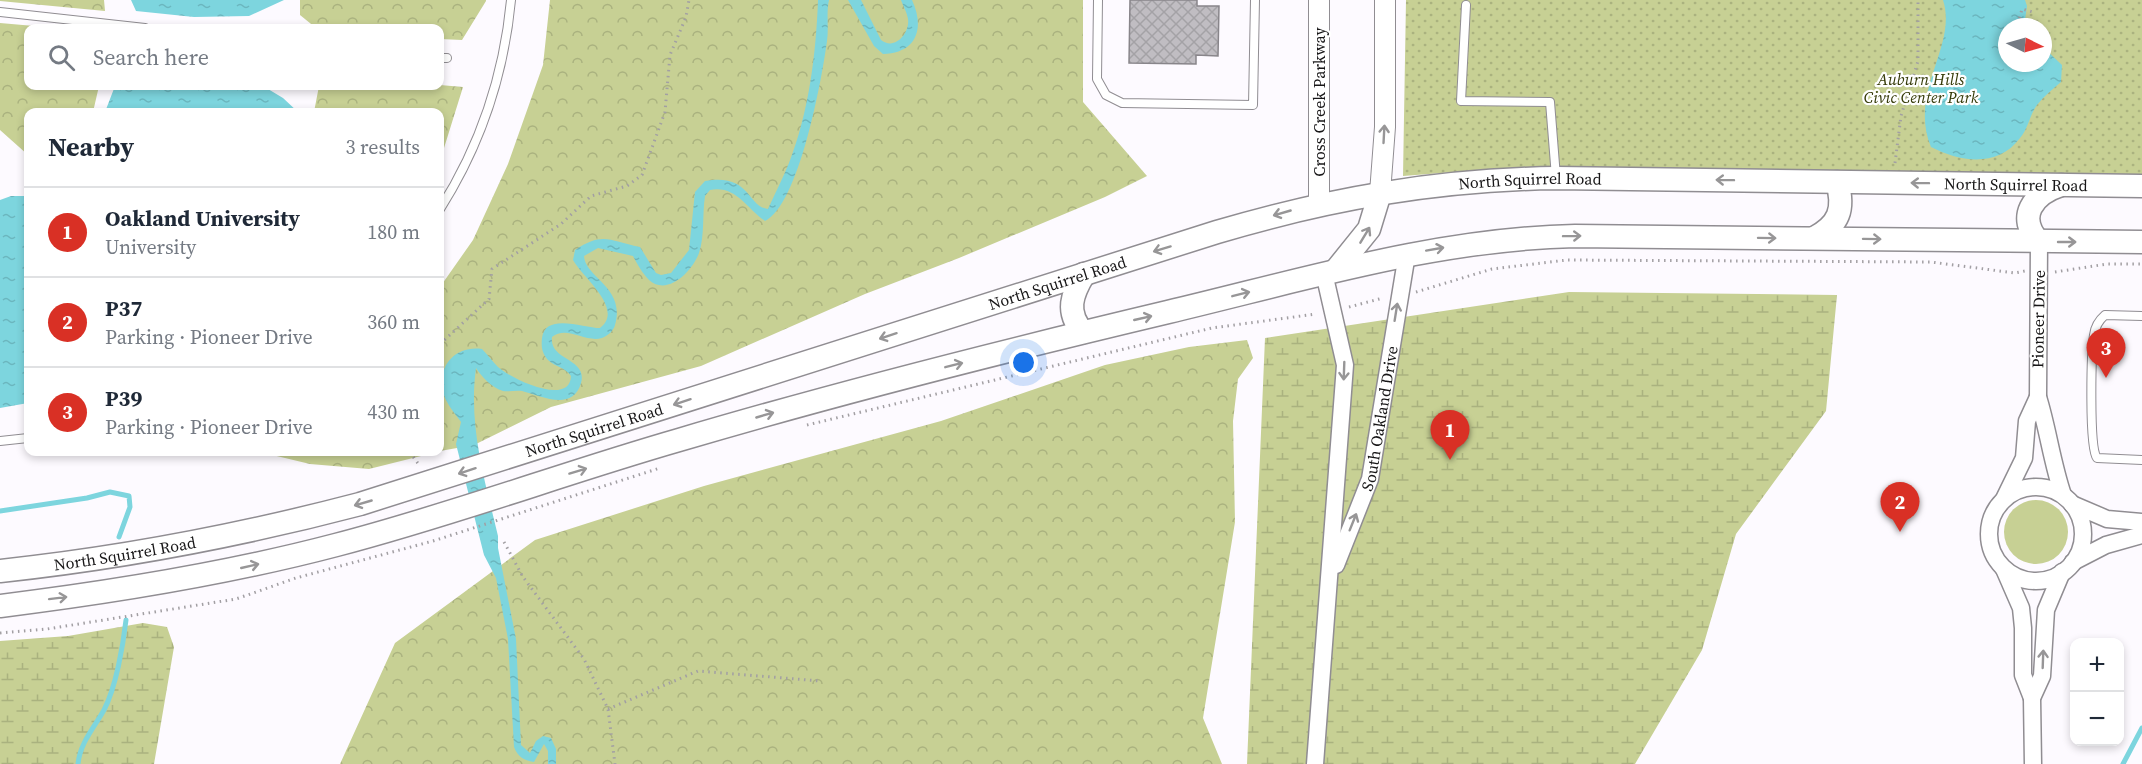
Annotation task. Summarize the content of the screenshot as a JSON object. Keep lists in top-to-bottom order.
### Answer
{
  "streets": {
    "main road": ["North Squirrel Road"],
    "street": ["Cross Creek Parkway", "Pioneer Drive", "South Oakland Drive"]
  },
  "crossings": [
    ["Cross Creek Parkway", "North Squirrel Road"],
    ["North Squirrel Road", "Pioneer Drive"],
    ["North Squirrel Road", "South Oakland Drive"]
  ],
  "parks": ["Auburn Hills Civic Center Park"],
  "north": "right",
  "page": {
    "search": "Search here",
    "heading": ["Nearby", "3 results"],
    "list": [
      {
        "mark": "1",
        "name": "Oakland University",
        "note": "University",
        "value": "180 m"
      },
      {
        "mark": "2",
        "name": "P37",
        "note": "Parking · Pioneer Drive",
        "value": "360 m"
      },
      {
        "mark": "3",
        "name": "P39",
        "note": "Parking · Pioneer Drive",
        "value": "430 m"
      }
    ],
    "pins": ["3", "1", "2"],
    "map_buttons": ["+", "−"]
  }
}
